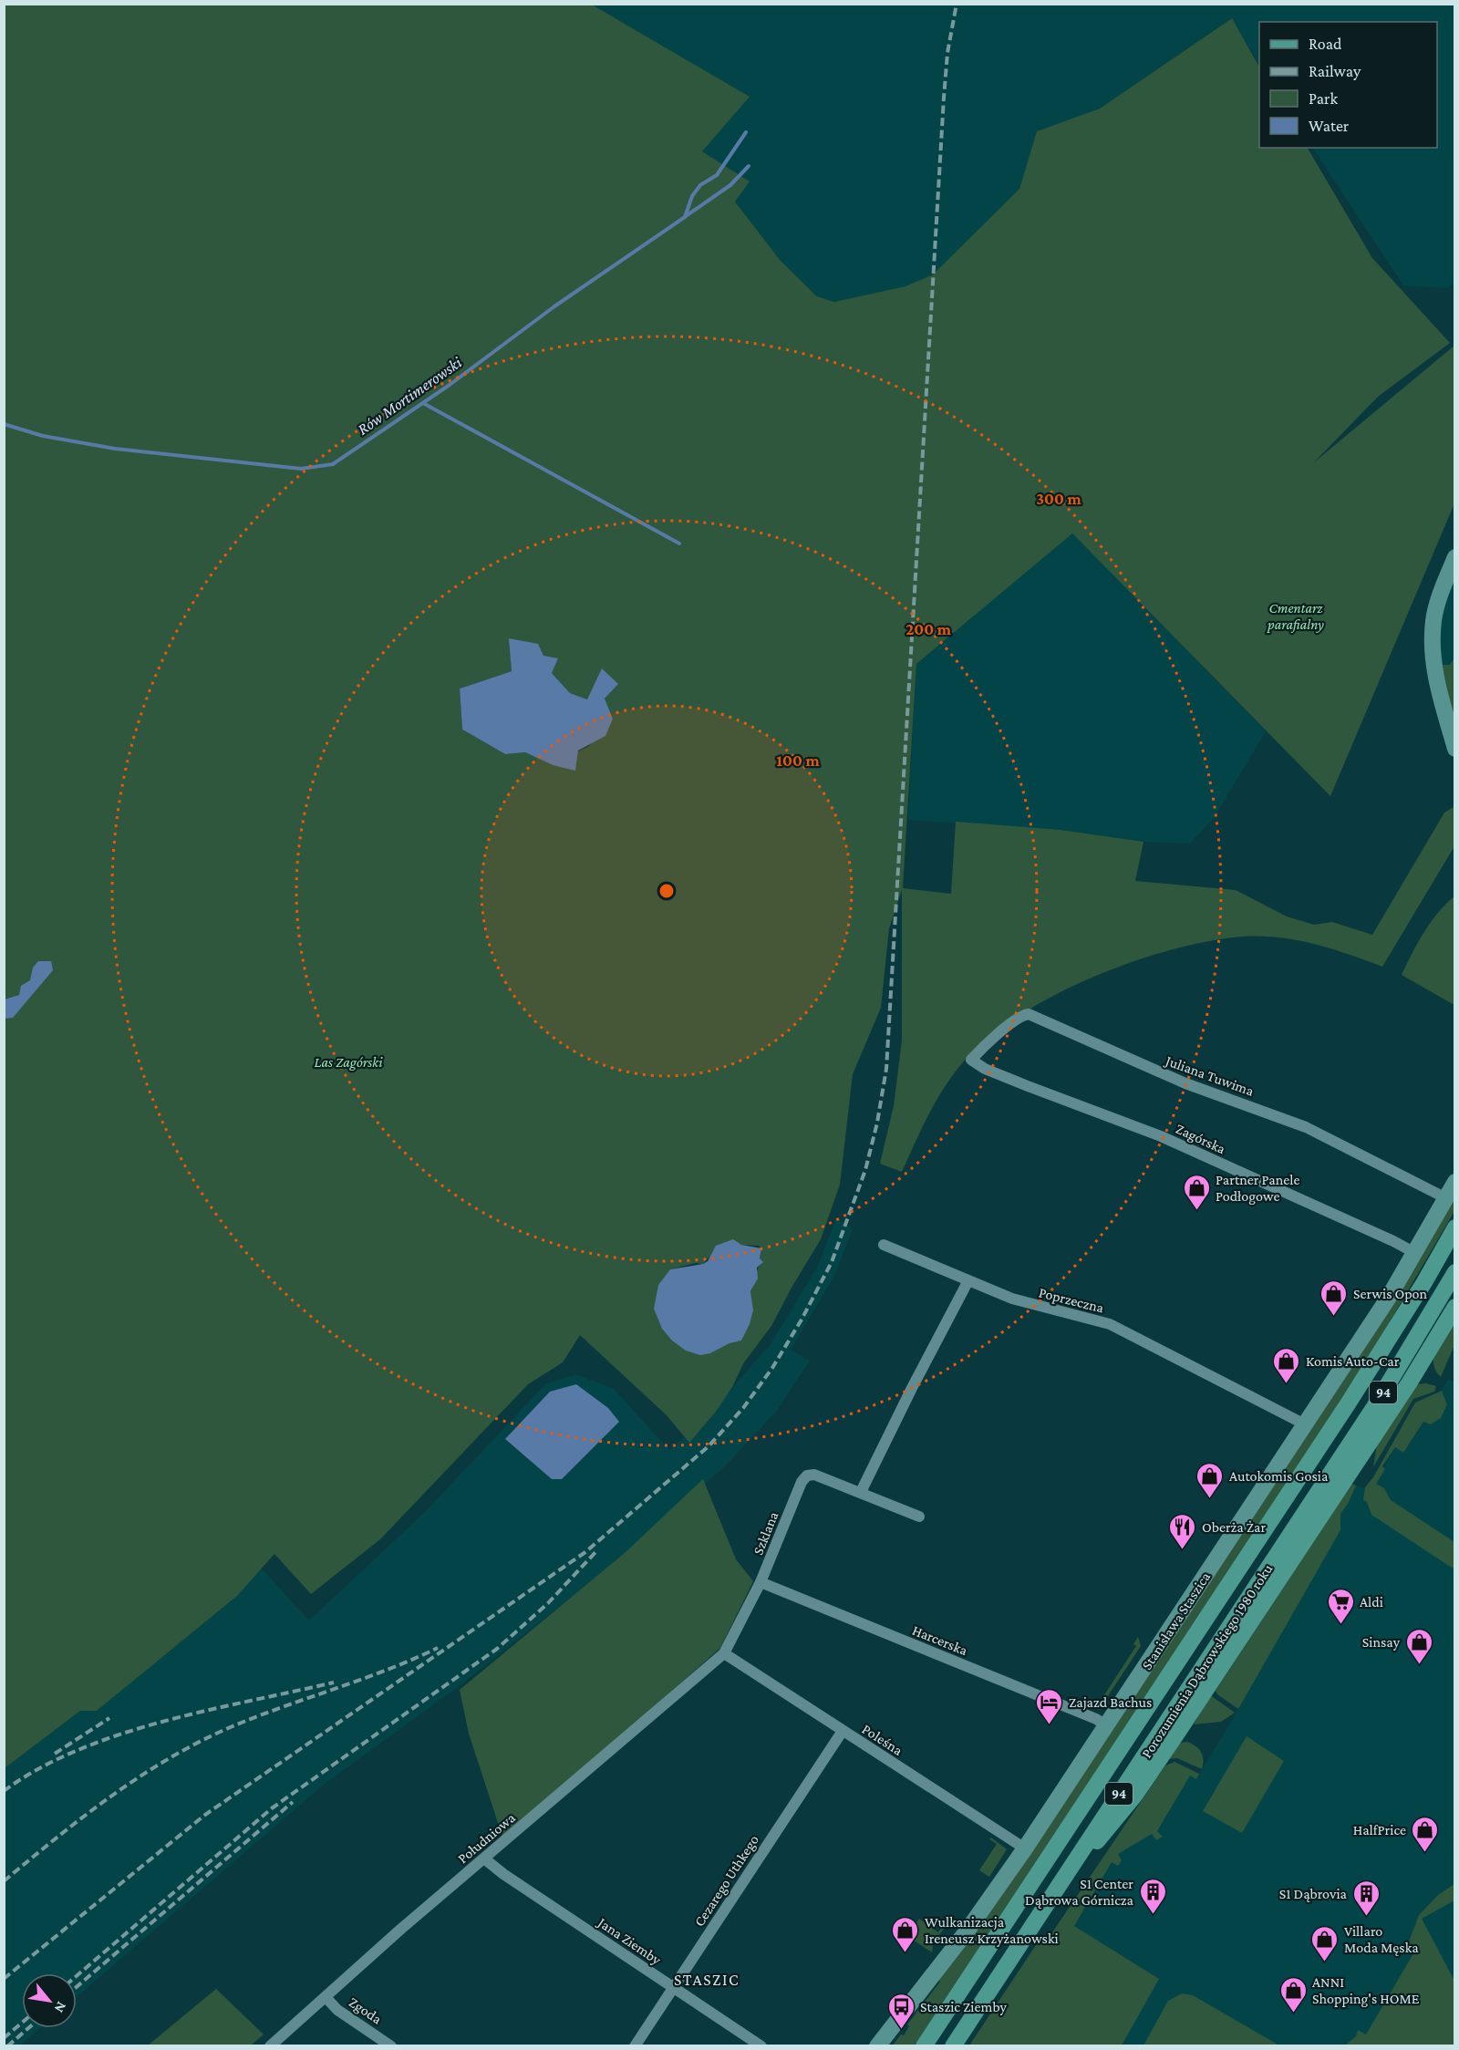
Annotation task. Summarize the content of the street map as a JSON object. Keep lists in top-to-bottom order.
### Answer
{
  "streets": {
    "main road": ["94", "Porozumienia Dąbrowskiego 1980 roku"],
    "street": [
      "Juliana Tuwima",
      "Zagórska",
      "Poprzeczna",
      "Szklana",
      "Stanisława Staszica",
      "Harcerska",
      "Poleśna",
      "Południowa",
      "Cezarego Uthkego",
      "Jana Ziemby",
      "Zgoda"
    ]
  },
  "crossings": [
    ["Juliana Tuwima", "Zagórska"],
    ["Juliana Tuwima", "Stanisława Staszica"],
    ["Zagórska", "Stanisława Staszica"],
    ["Poprzeczna", "Stanisława Staszica"],
    ["Szklana", "Harcerska"],
    ["Szklana", "Poleśna"],
    ["Szklana", "Południowa"],
    ["Stanisława Staszica", "Harcerska"],
    ["Stanisława Staszica", "Poleśna"],
    ["Poleśna", "Południowa"],
    ["Poleśna", "Cezarego Uthkego"],
    ["Południowa", "Jana Ziemby"],
    ["Południowa", "Zgoda"],
    ["Cezarego Uthkego", "Jana Ziemby"]
  ],
  "districts": ["STASZIC"],
  "water": ["Rów Mortimerowski"],
  "parks": ["Cmentarz parafialny", "Las Zagórski"],
  "places": {
    "shop": [
      "Partner Panele Podłogowe",
      "Serwis Opon",
      "Komis Auto-Car",
      "Autokomis Gosia",
      "Sinsay",
      "HalfPrice",
      "Wulkanizacja Ireneusz Krzyżanowski",
      "Villaro Moda Męska",
      "ANNI Shopping's HOME"
    ],
    "restaurant": ["Oberża Żar"],
    "supermarket": ["Aldi"],
    "hotel": ["Zajazd Bachus"],
    "building": ["S1 Center Dąbrowa Górnicza", "S1 Dąbrovia"],
    "bus stop": ["Staszic Ziemby"]
  },
  "legend": [
    "Road",
    "Railway",
    "Park",
    "Water"
  ],
  "north": "bottom right",
  "rings": ["300 m", "200 m", "100 m"]
}
